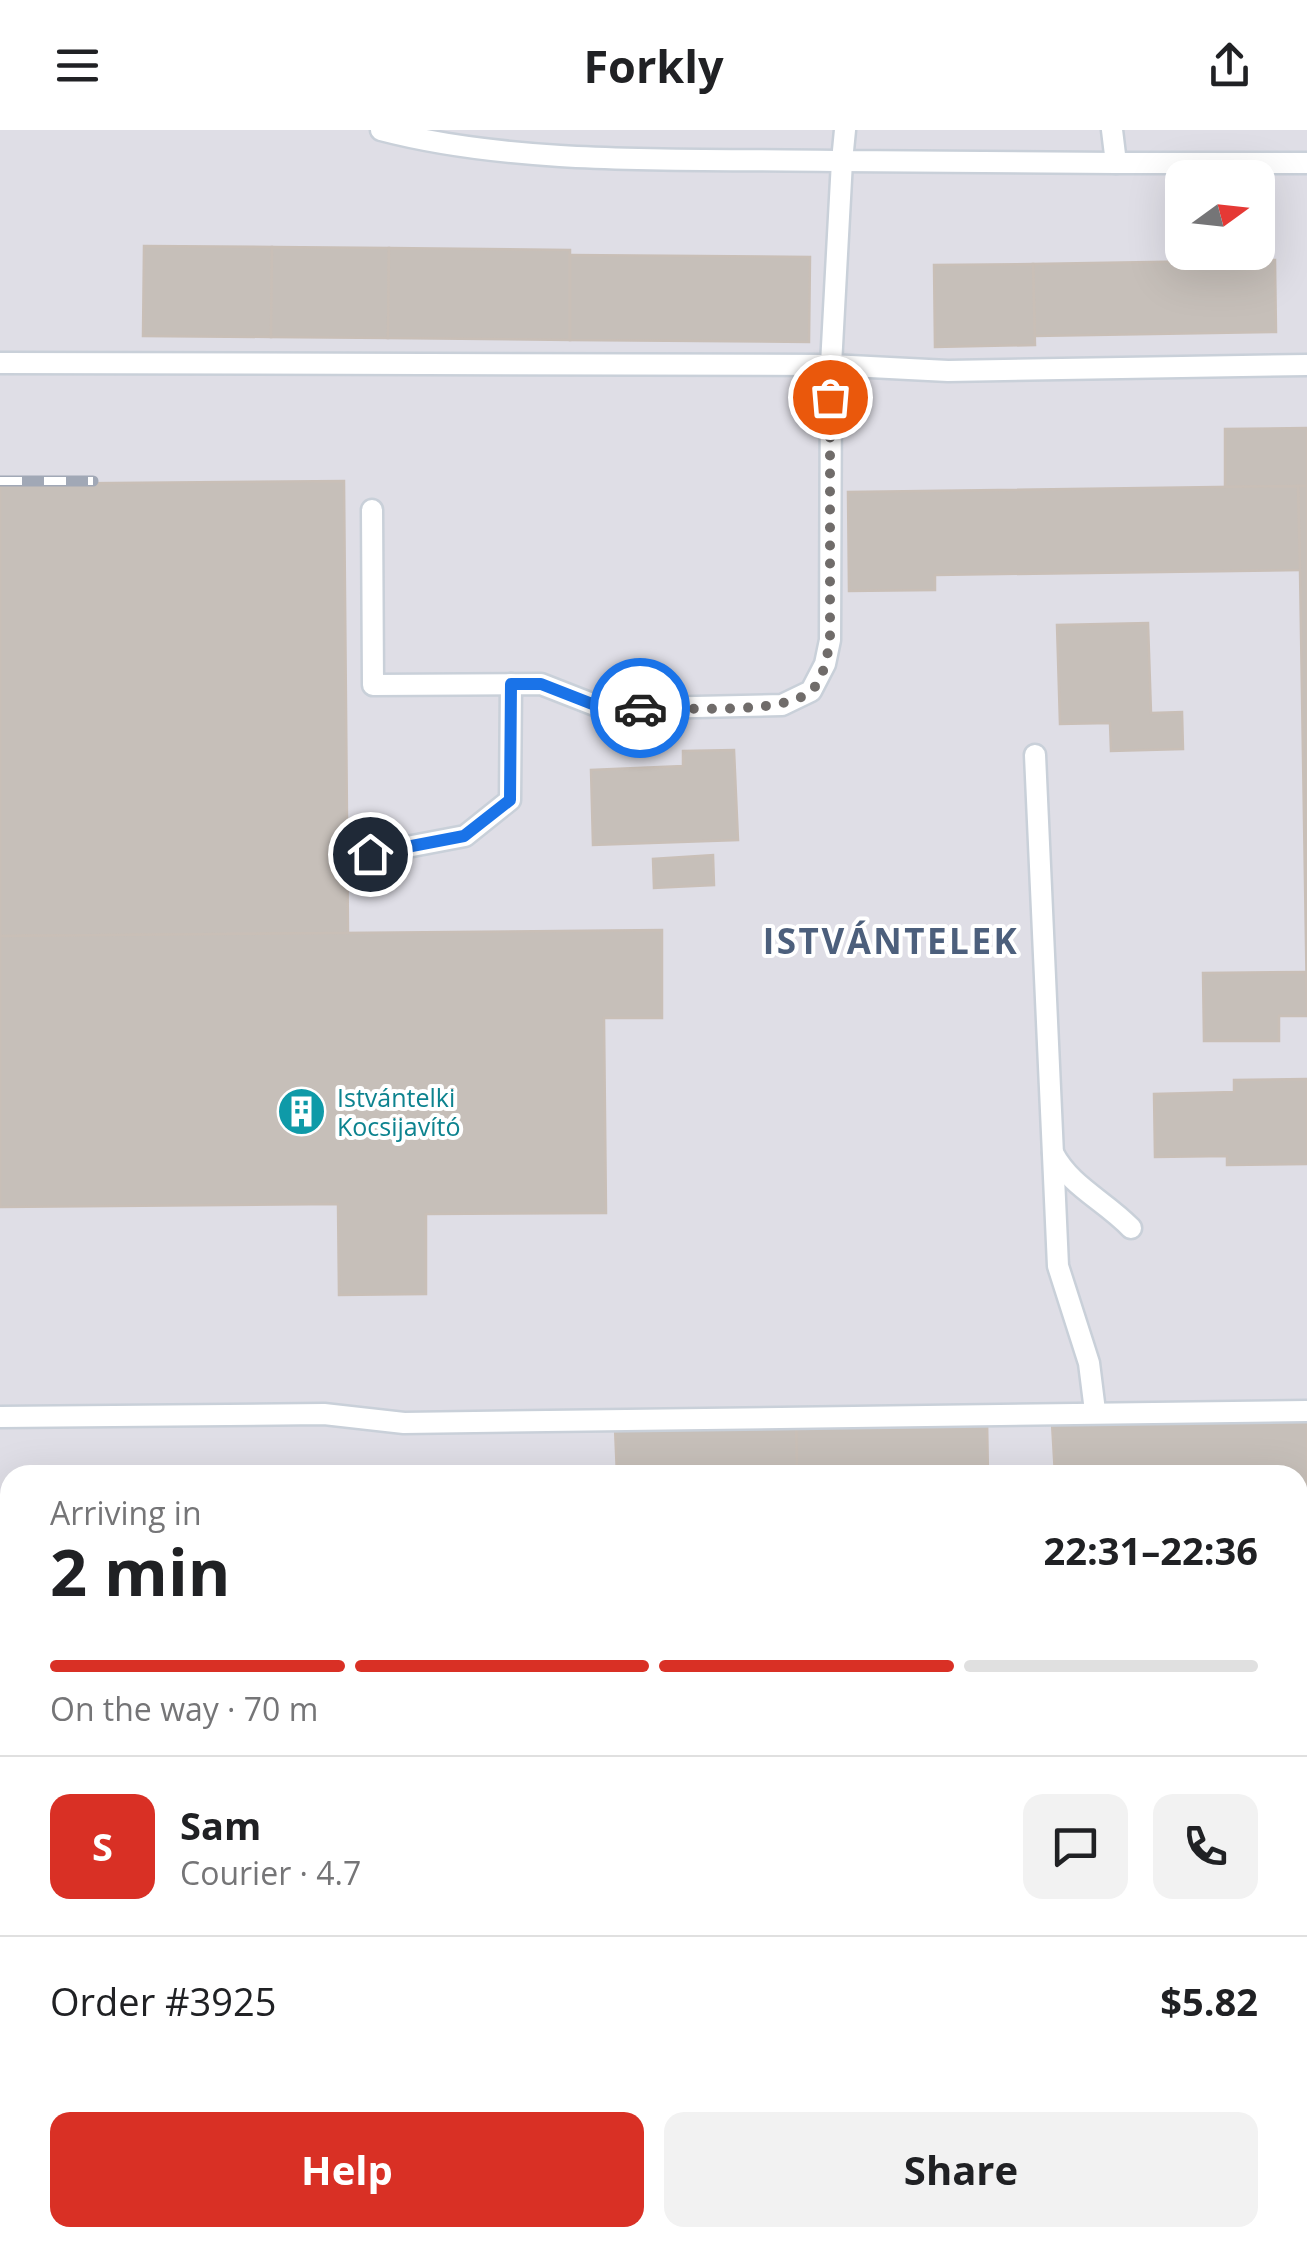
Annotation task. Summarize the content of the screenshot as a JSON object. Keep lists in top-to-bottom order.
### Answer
{
  "districts": ["ISTVÁNTELEK"],
  "places": {
    "building": ["Istvántelki Kocsijavító"]
  },
  "north": "right",
  "page": {
    "header": "Forkly",
    "heading": ["2 min", "Arriving in", "22:31–22:36"],
    "panel": [
      "Sam",
      "Courier · 4.7",
      "Order #3925",
      "$5.82"
    ],
    "bar": "On the way · 70 m",
    "round": "S",
    "buttons": ["Help", "Share"]
  }
}
